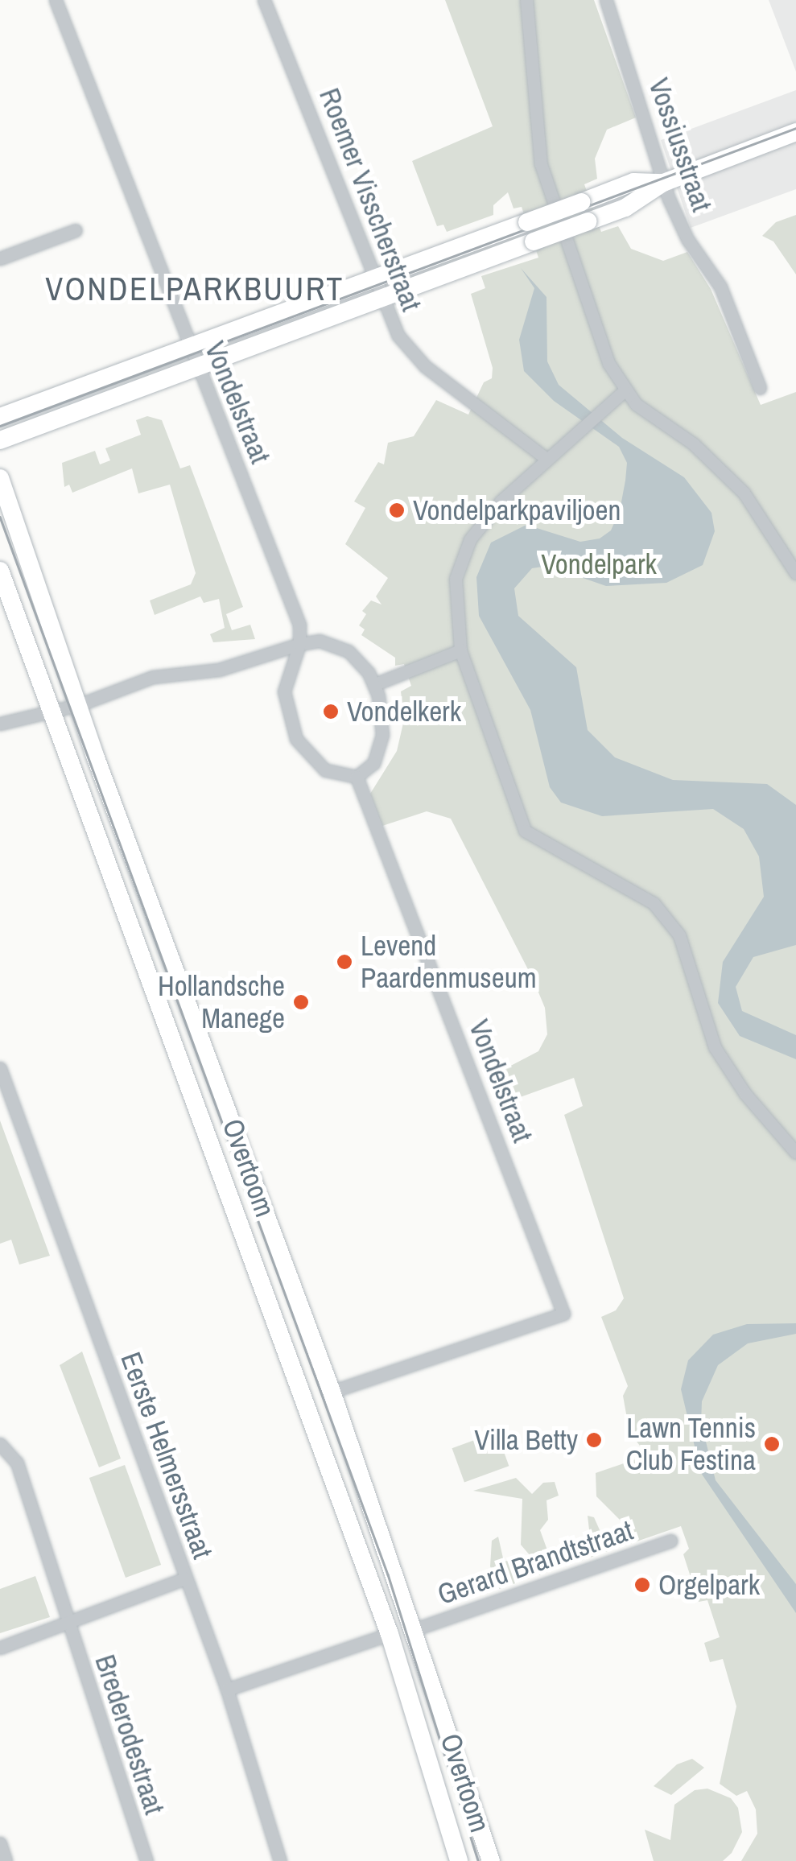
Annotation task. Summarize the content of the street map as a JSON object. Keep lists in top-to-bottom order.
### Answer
{
  "streets": {
    "main road": ["Overtoom"],
    "street": [
      "Vossiusstraat",
      "Roemer Visscherstraat",
      "Vondelstraat",
      "Eerste Helmersstraat",
      "Gerard Brandtstraat",
      "Brederodestraat"
    ]
  },
  "crossings": [
    ["Vondelstraat", "Overtoom"],
    ["Overtoom", "Gerard Brandtstraat"]
  ],
  "districts": ["VONDELPARKBUURT"],
  "parks": ["Vondelpark"],
  "places": [
    "Vondelparkpaviljoen",
    "Vondelkerk",
    "Levend Paardenmuseum",
    "Hollandsche Manege",
    "Villa Betty",
    "Lawn Tennis Club Festina",
    "Orgelpark"
  ]
}
